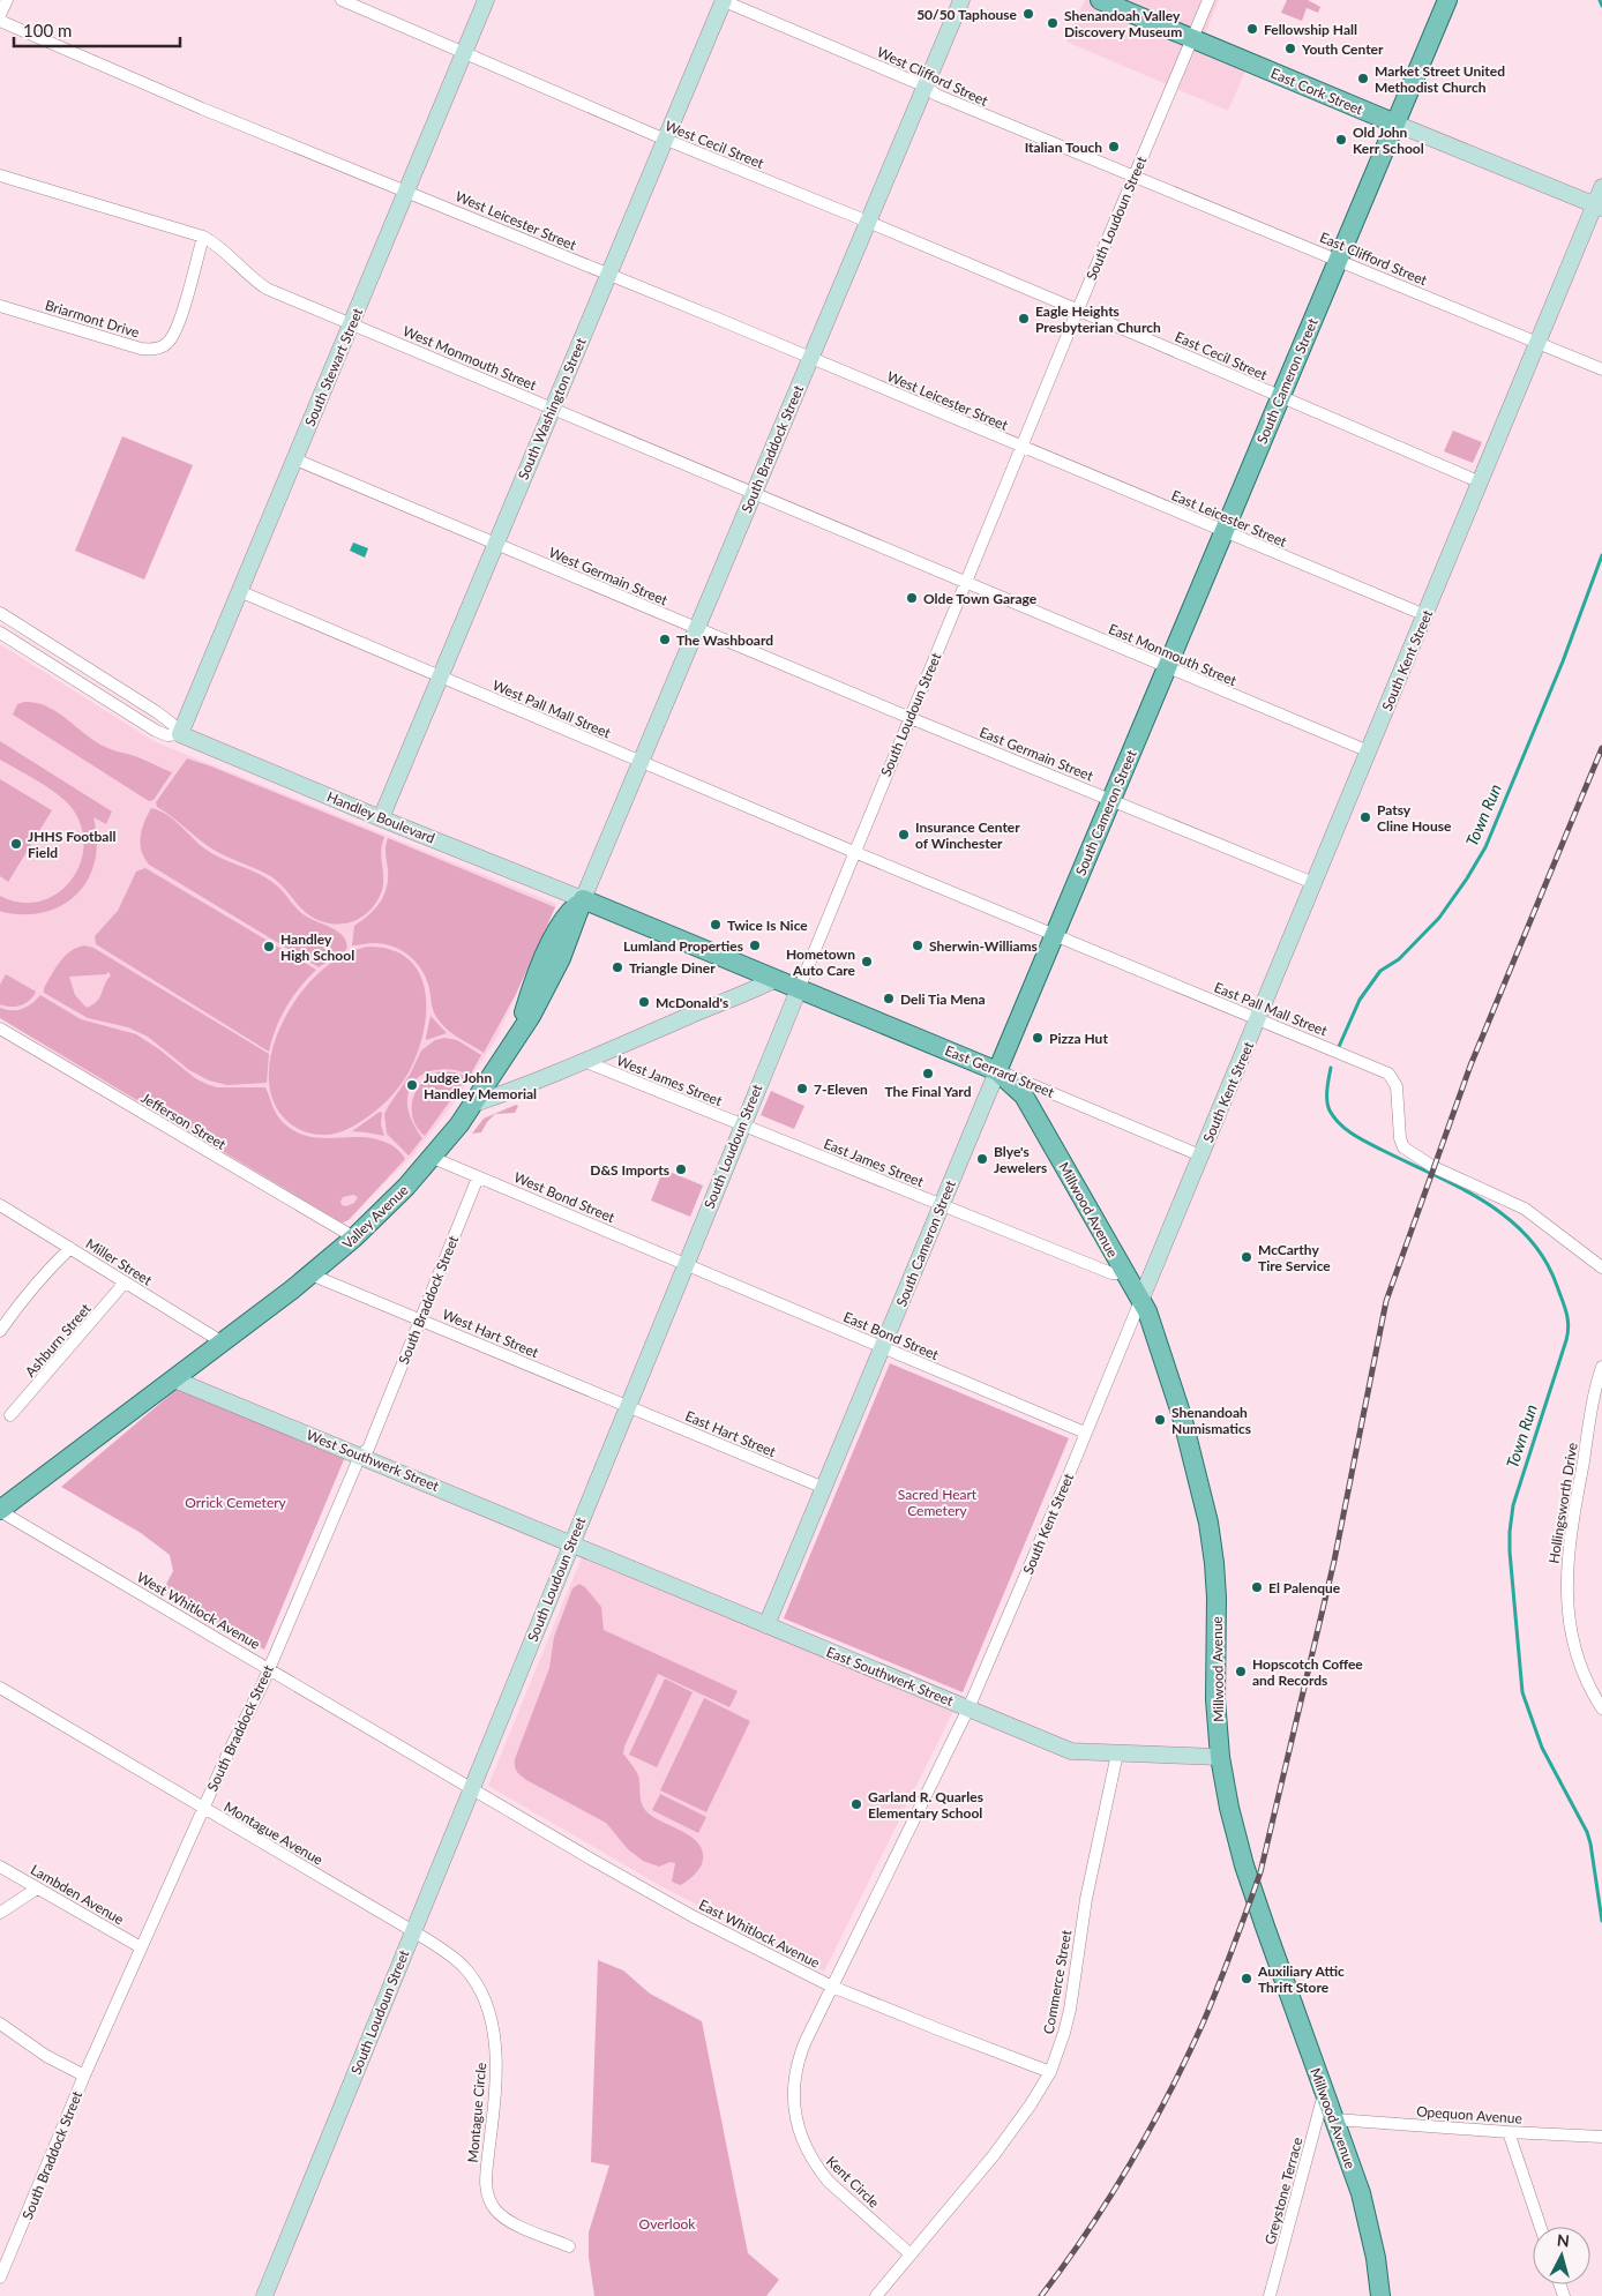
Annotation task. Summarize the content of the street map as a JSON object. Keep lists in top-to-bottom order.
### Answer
{
  "streets": {
    "main road": [
      "East Cork Street",
      "South Cameron Street",
      "South Braddock Street",
      "East Gerrard Street",
      "Millwood Avenue",
      "Valley Avenue"
    ],
    "street": [
      "West Clifford Street",
      "West Cecil Street",
      "South Loudoun Street",
      "West Leicester Street",
      "East Clifford Street",
      "Briarmont Drive",
      "East Cecil Street",
      "West Monmouth Street",
      "South Stewart Street",
      "South Washington Street",
      "East Leicester Street",
      "West Germain Street",
      "East Monmouth Street",
      "South Kent Street",
      "West Pall Mall Street",
      "East Germain Street",
      "Handley Boulevard",
      "East Pall Mall Street",
      "West James Street",
      "Jefferson Street",
      "East James Street",
      "West Bond Street",
      "Miller Street",
      "West Hart Street",
      "East Bond Street",
      "Ashburn Street",
      "East Hart Street",
      "West Southwerk Street",
      "Hollingsworth Drive",
      "West Whitlock Avenue",
      "East Southwerk Street",
      "Montague Avenue",
      "Lambden Avenue",
      "East Whitlock Avenue",
      "Commerce Street",
      "Montague Circle",
      "Opequon Avenue",
      "Kent Circle",
      "Greystone Terrace"
    ]
  },
  "crossings": [
    ["West Clifford Street", "South Loudoun Street"],
    ["West Clifford Street", "East Clifford Street"],
    ["West Clifford Street", "South Washington Street"],
    ["West Clifford Street", "South Braddock Street"],
    ["East Cork Street", "South Loudoun Street"],
    ["East Cork Street", "South Cameron Street"],
    ["East Cork Street", "South Kent Street"],
    ["West Cecil Street", "South Loudoun Street"],
    ["West Cecil Street", "East Cecil Street"],
    ["West Cecil Street", "South Stewart Street"],
    ["West Cecil Street", "South Washington Street"],
    ["West Cecil Street", "South Braddock Street"],
    ["South Loudoun Street", "West Leicester Street"],
    ["South Loudoun Street", "East Clifford Street"],
    ["South Loudoun Street", "East Cecil Street"],
    ["South Loudoun Street", "West Monmouth Street"],
    ["South Loudoun Street", "East Leicester Street"],
    ["South Loudoun Street", "West Germain Street"],
    ["South Loudoun Street", "East Monmouth Street"],
    ["South Loudoun Street", "West Pall Mall Street"],
    ["South Loudoun Street", "East Germain Street"],
    ["South Loudoun Street", "East Pall Mall Street"],
    ["South Loudoun Street", "East Gerrard Street"],
    ["South Loudoun Street", "West James Street"],
    ["South Loudoun Street", "East James Street"],
    ["South Loudoun Street", "West Bond Street"],
    ["South Loudoun Street", "West Hart Street"],
    ["South Loudoun Street", "East Bond Street"],
    ["South Loudoun Street", "East Hart Street"],
    ["South Loudoun Street", "West Southwerk Street"],
    ["South Loudoun Street", "West Whitlock Avenue"],
    ["South Loudoun Street", "East Southwerk Street"],
    ["South Loudoun Street", "Montague Avenue"],
    ["South Loudoun Street", "East Whitlock Avenue"],
    ["South Loudoun Street", "Montague Circle"],
    ["West Leicester Street", "South Stewart Street"],
    ["West Leicester Street", "South Washington Street"],
    ["West Leicester Street", "South Braddock Street"],
    ["West Leicester Street", "East Leicester Street"],
    ["East Clifford Street", "South Cameron Street"],
    ["East Clifford Street", "South Kent Street"],
    ["Briarmont Drive", "West Monmouth Street"],
    ["East Cecil Street", "South Cameron Street"],
    ["East Cecil Street", "South Kent Street"],
    ["West Monmouth Street", "South Stewart Street"],
    ["West Monmouth Street", "South Washington Street"],
    ["West Monmouth Street", "South Braddock Street"],
    ["West Monmouth Street", "East Monmouth Street"],
    ["South Stewart Street", "West Germain Street"],
    ["South Stewart Street", "West Pall Mall Street"],
    ["South Stewart Street", "Handley Boulevard"],
    ["South Cameron Street", "East Leicester Street"],
    ["South Cameron Street", "East Monmouth Street"],
    ["South Cameron Street", "East Germain Street"],
    ["South Cameron Street", "East Pall Mall Street"],
    ["South Cameron Street", "East Gerrard Street"],
    ["South Cameron Street", "East James Street"],
    ["South Cameron Street", "Millwood Avenue"],
    ["South Cameron Street", "East Bond Street"],
    ["South Cameron Street", "East Hart Street"],
    ["South Cameron Street", "East Southwerk Street"],
    ["South Washington Street", "West Germain Street"],
    ["South Washington Street", "West Pall Mall Street"],
    ["South Washington Street", "Handley Boulevard"],
    ["South Braddock Street", "West Germain Street"],
    ["South Braddock Street", "West Pall Mall Street"],
    ["South Braddock Street", "Handley Boulevard"],
    ["South Braddock Street", "East Gerrard Street"],
    ["South Braddock Street", "West Bond Street"],
    ["South Braddock Street", "Valley Avenue"],
    ["South Braddock Street", "West Hart Street"],
    ["South Braddock Street", "West Southwerk Street"],
    ["South Braddock Street", "West Whitlock Avenue"],
    ["South Braddock Street", "Montague Avenue"],
    ["South Braddock Street", "Lambden Avenue"],
    ["East Leicester Street", "South Kent Street"],
    ["West Germain Street", "East Germain Street"],
    ["East Monmouth Street", "South Kent Street"],
    ["South Kent Street", "East Germain Street"],
    ["South Kent Street", "East Pall Mall Street"],
    ["South Kent Street", "East Gerrard Street"],
    ["South Kent Street", "Millwood Avenue"],
    ["South Kent Street", "East Bond Street"],
    ["South Kent Street", "East Southwerk Street"],
    ["South Kent Street", "East Whitlock Avenue"],
    ["South Kent Street", "Kent Circle"],
    ["West Pall Mall Street", "East Pall Mall Street"],
    ["Handley Boulevard", "East Gerrard Street"],
    ["East Gerrard Street", "Millwood Avenue"],
    ["West James Street", "East James Street"],
    ["Jefferson Street", "Valley Avenue"],
    ["East James Street", "Millwood Avenue"],
    ["West Bond Street", "Valley Avenue"],
    ["West Bond Street", "East Bond Street"],
    ["Millwood Avenue", "East Southwerk Street"],
    ["Millwood Avenue", "Opequon Avenue"],
    ["Millwood Avenue", "Greystone Terrace"],
    ["Valley Avenue", "Miller Street"],
    ["Valley Avenue", "West Hart Street"],
    ["Valley Avenue", "West Southwerk Street"],
    ["Valley Avenue", "West Whitlock Avenue"],
    ["Miller Street", "Ashburn Street"],
    ["West Hart Street", "East Hart Street"],
    ["West Southwerk Street", "East Southwerk Street"],
    ["West Whitlock Avenue", "East Whitlock Avenue"],
    ["East Southwerk Street", "Commerce Street"],
    ["Montague Avenue", "Montague Circle"],
    ["East Whitlock Avenue", "Commerce Street"],
    ["East Whitlock Avenue", "Kent Circle"],
    ["Commerce Street", "Kent Circle"]
  ],
  "water": ["Town Run"],
  "parks": ["Sacred Heart Cemetery", "Orrick Cemetery", "Overlook"],
  "places": [
    "50/50 Taphouse",
    "Shenandoah Valley Discovery Museum",
    "Fellowship Hall",
    "Youth Center",
    "Market Street United Methodist Church",
    "Old John Kerr School",
    "Italian Touch",
    "Eagle Heights Presbyterian Church",
    "Olde Town Garage",
    "The Washboard",
    "Patsy Cline House",
    "Insurance Center of Winchester",
    "JHHS Football Field",
    "Twice Is Nice",
    "Lumland Properties",
    "Sherwin-Williams",
    "Handley High School",
    "Hometown Auto Care",
    "Triangle Diner",
    "Deli Tia Mena",
    "McDonald's",
    "Pizza Hut",
    "The Final Yard",
    "Judge John Handley Memorial",
    "7-Eleven",
    "Blye's Jewelers",
    "D&S Imports",
    "McCarthy Tire Service",
    "Shenandoah Numismatics",
    "El Palenque",
    "Hopscotch Coffee and Records",
    "Garland R. Quarles Elementary School",
    "Auxiliary Attic Thrift Store"
  ],
  "scale_bar": "100 m",
  "north": "top"
}
